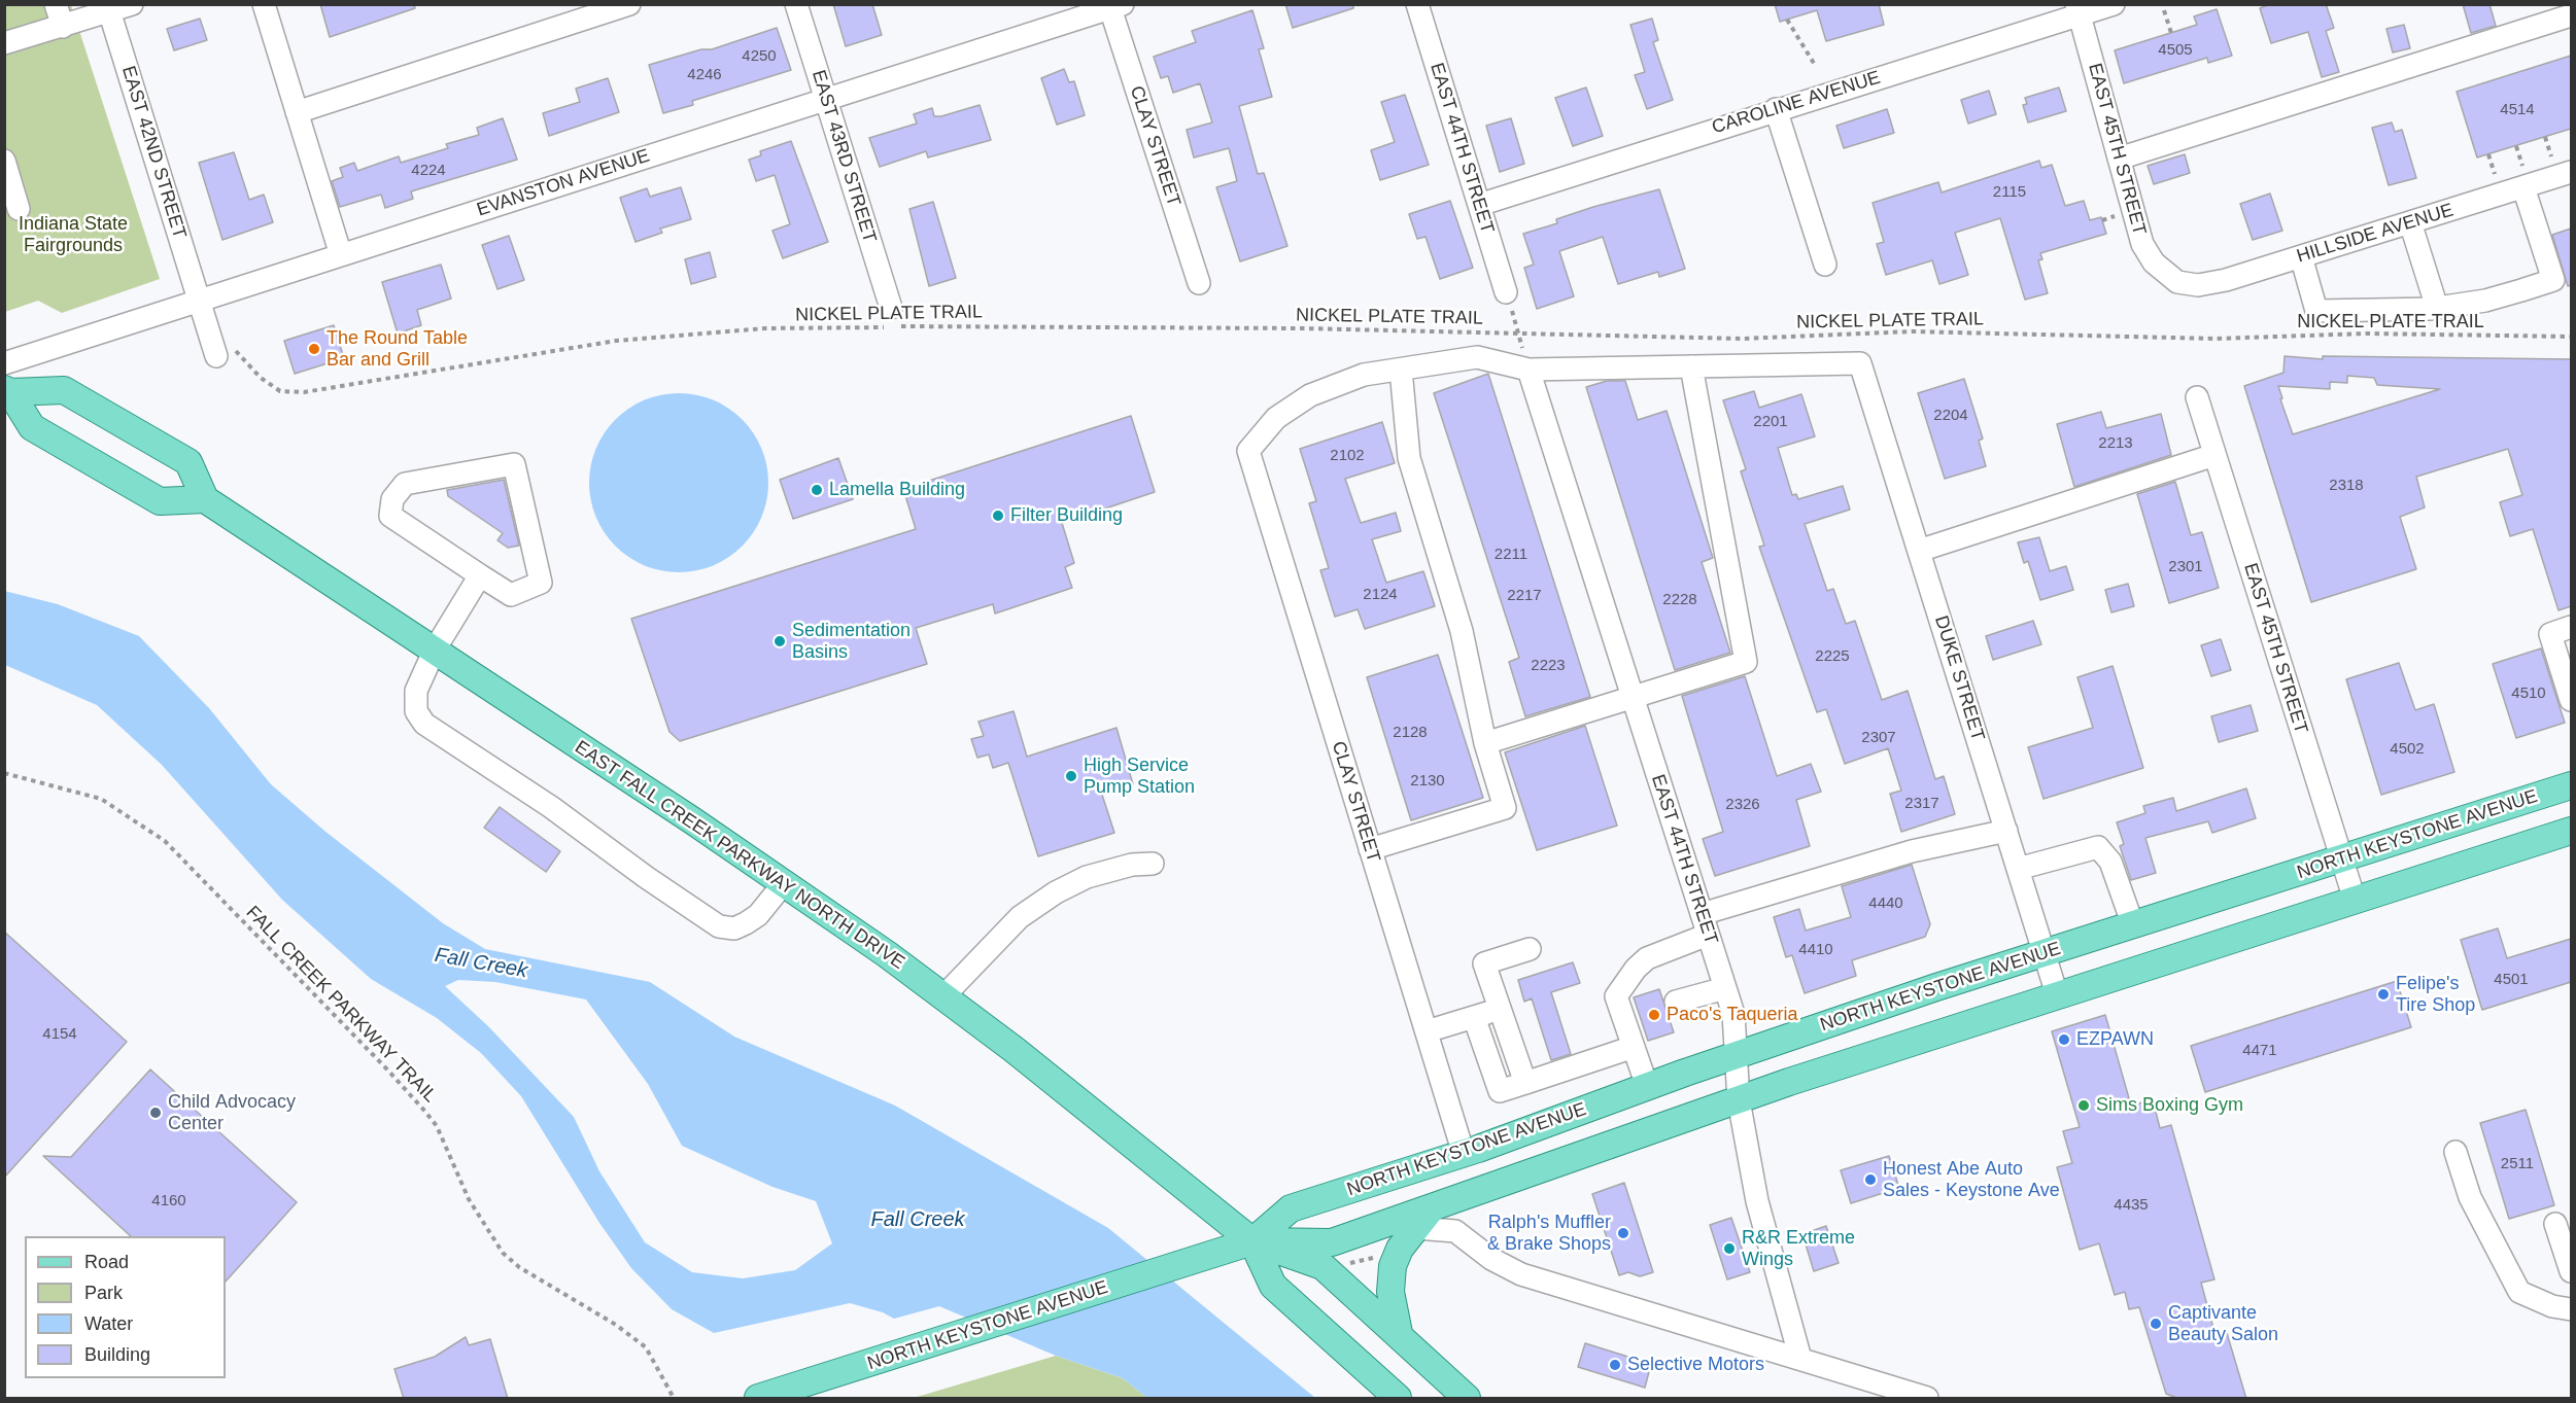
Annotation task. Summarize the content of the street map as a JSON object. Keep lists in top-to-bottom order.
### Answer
{
  "streets": {
    "main road": ["NORTH KEYSTONE AVENUE", "EAST FALL CREEK PARKWAY NORTH DRIVE"],
    "street": [
      "CAROLINE AVENUE",
      "CLAY STREET",
      "EAST 44TH STREET",
      "EAST 45TH STREET",
      "EAST 42ND STREET",
      "EAST 43RD STREET",
      "EVANSTON AVENUE",
      "HILLSIDE AVENUE",
      "DUKE STREET"
    ],
    "path": ["NICKEL PLATE TRAIL", "FALL CREEK PARKWAY TRAIL"]
  },
  "crossings": [
    ["CAROLINE AVENUE", "EAST 44TH STREET"],
    ["CAROLINE AVENUE", "EAST 45TH STREET"],
    ["CLAY STREET", "EVANSTON AVENUE"],
    ["CLAY STREET", "NORTH KEYSTONE AVENUE"],
    ["EAST 44TH STREET", "NORTH KEYSTONE AVENUE"],
    ["EAST 45TH STREET", "HILLSIDE AVENUE"],
    ["EAST 45TH STREET", "NORTH KEYSTONE AVENUE"],
    ["EAST 42ND STREET", "EVANSTON AVENUE"],
    ["EAST 42ND STREET", "NICKEL PLATE TRAIL"],
    ["EAST 43RD STREET", "EVANSTON AVENUE"],
    ["DUKE STREET", "NORTH KEYSTONE AVENUE"],
    ["NORTH KEYSTONE AVENUE", "EAST FALL CREEK PARKWAY NORTH DRIVE"]
  ],
  "water": ["Fall Creek"],
  "parks": ["Indiana State Fairgrounds"],
  "places": [
    "The Round Table Bar and Grill",
    "Lamella Building",
    "Filter Building",
    "Sedimentation Basins",
    "High Service Pump Station",
    "Felipe's Tire Shop",
    "Paco's Taqueria",
    "EZPAWN",
    "Sims Boxing Gym",
    "Child Advocacy Center",
    "Honest Abe Auto Sales - Keystone Ave",
    "Ralph's Muffler & Brake Shops",
    "R&R Extreme Wings",
    "Captivante Beauty Salon",
    "Selective Motors"
  ],
  "house_numbers": [
    "4505",
    "4250",
    "4246",
    "4514",
    "4224",
    "2115",
    "2204",
    "2201",
    "2213",
    "2102",
    "2318",
    "2211",
    "2301",
    "2124",
    "2217",
    "2228",
    "2225",
    "2223",
    "4510",
    "2128",
    "2307",
    "4502",
    "2130",
    "2317",
    "2326",
    "4440",
    "4410",
    "4501",
    "4154",
    "4471",
    "2511",
    "4160",
    "4435"
  ],
  "legend": [
    "Road",
    "Park",
    "Water",
    "Building"
  ]
}
